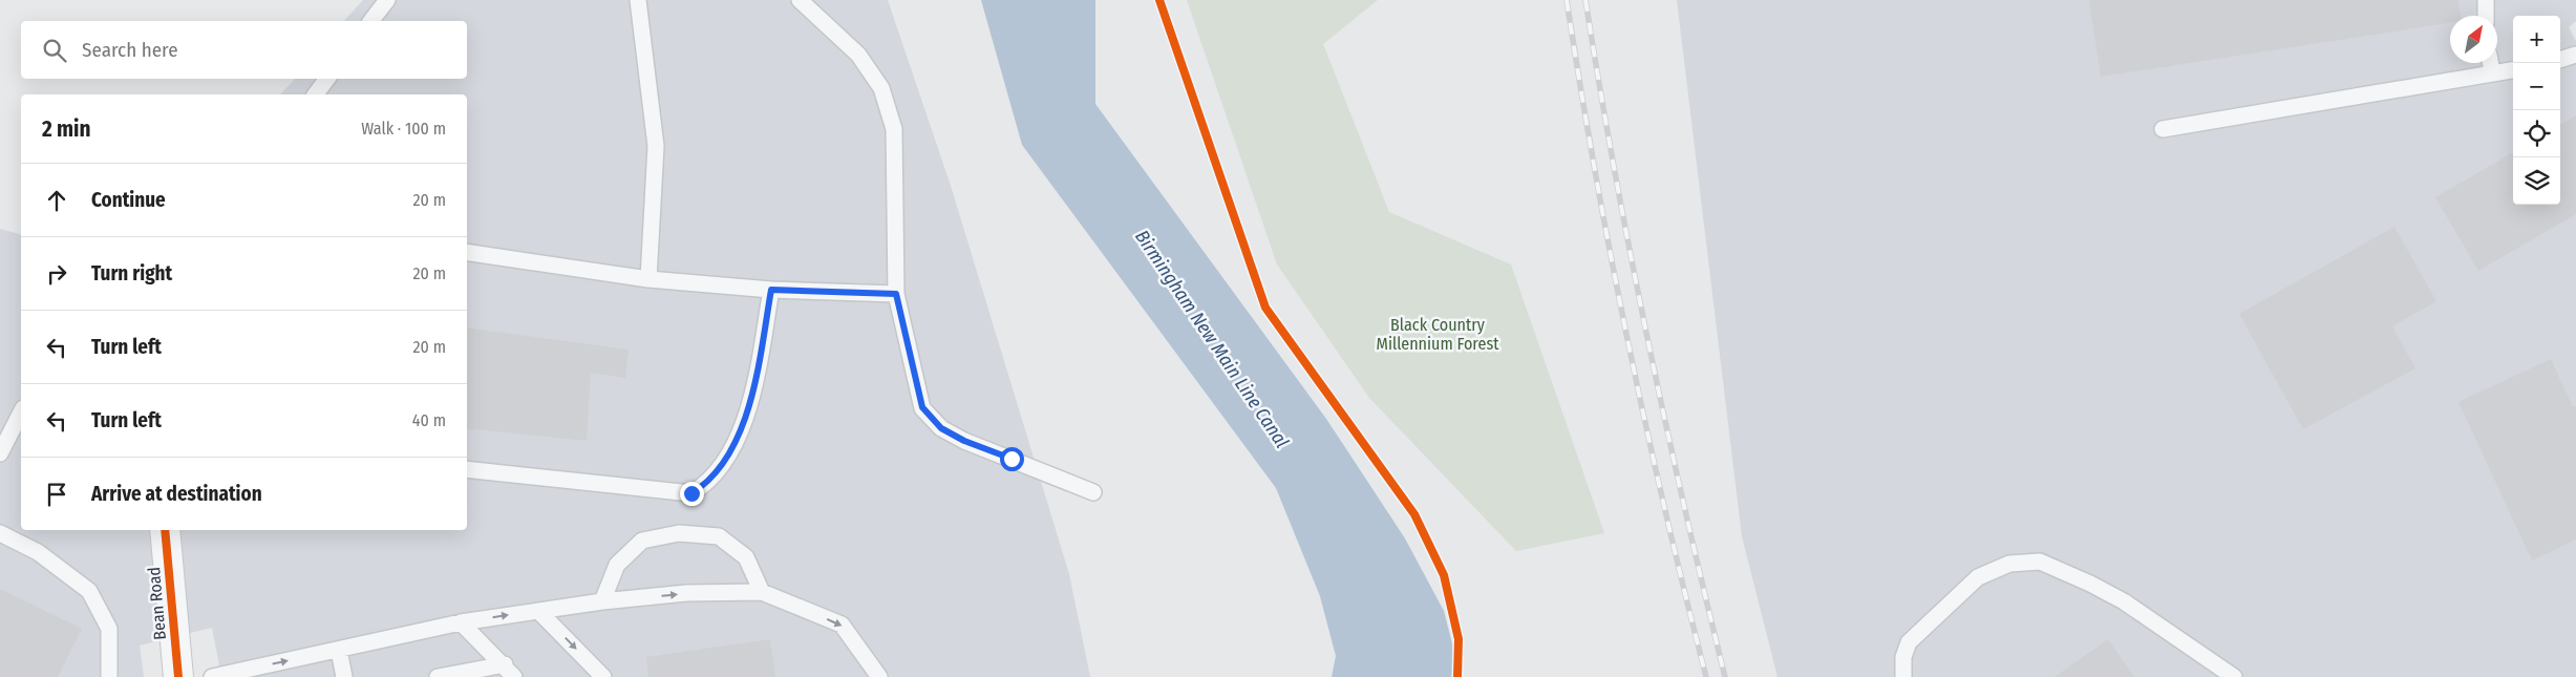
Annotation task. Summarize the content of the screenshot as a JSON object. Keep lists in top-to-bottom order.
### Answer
{
  "streets": {
    "street": ["Bean Road"]
  },
  "water": ["Birmingham New Main Line Canal"],
  "parks": ["Black Country Millennium Forest"],
  "north": "top right",
  "page": {
    "map_buttons": ["+", "−"],
    "search": "Search here",
    "heading": ["2 min", "Walk · 100 m"],
    "list": [
      ["Continue", "20 m"],
      ["Turn right", "20 m"],
      ["Turn left", "20 m"],
      ["Turn left", "40 m"],
      "Arrive at destination"
    ]
  }
}
